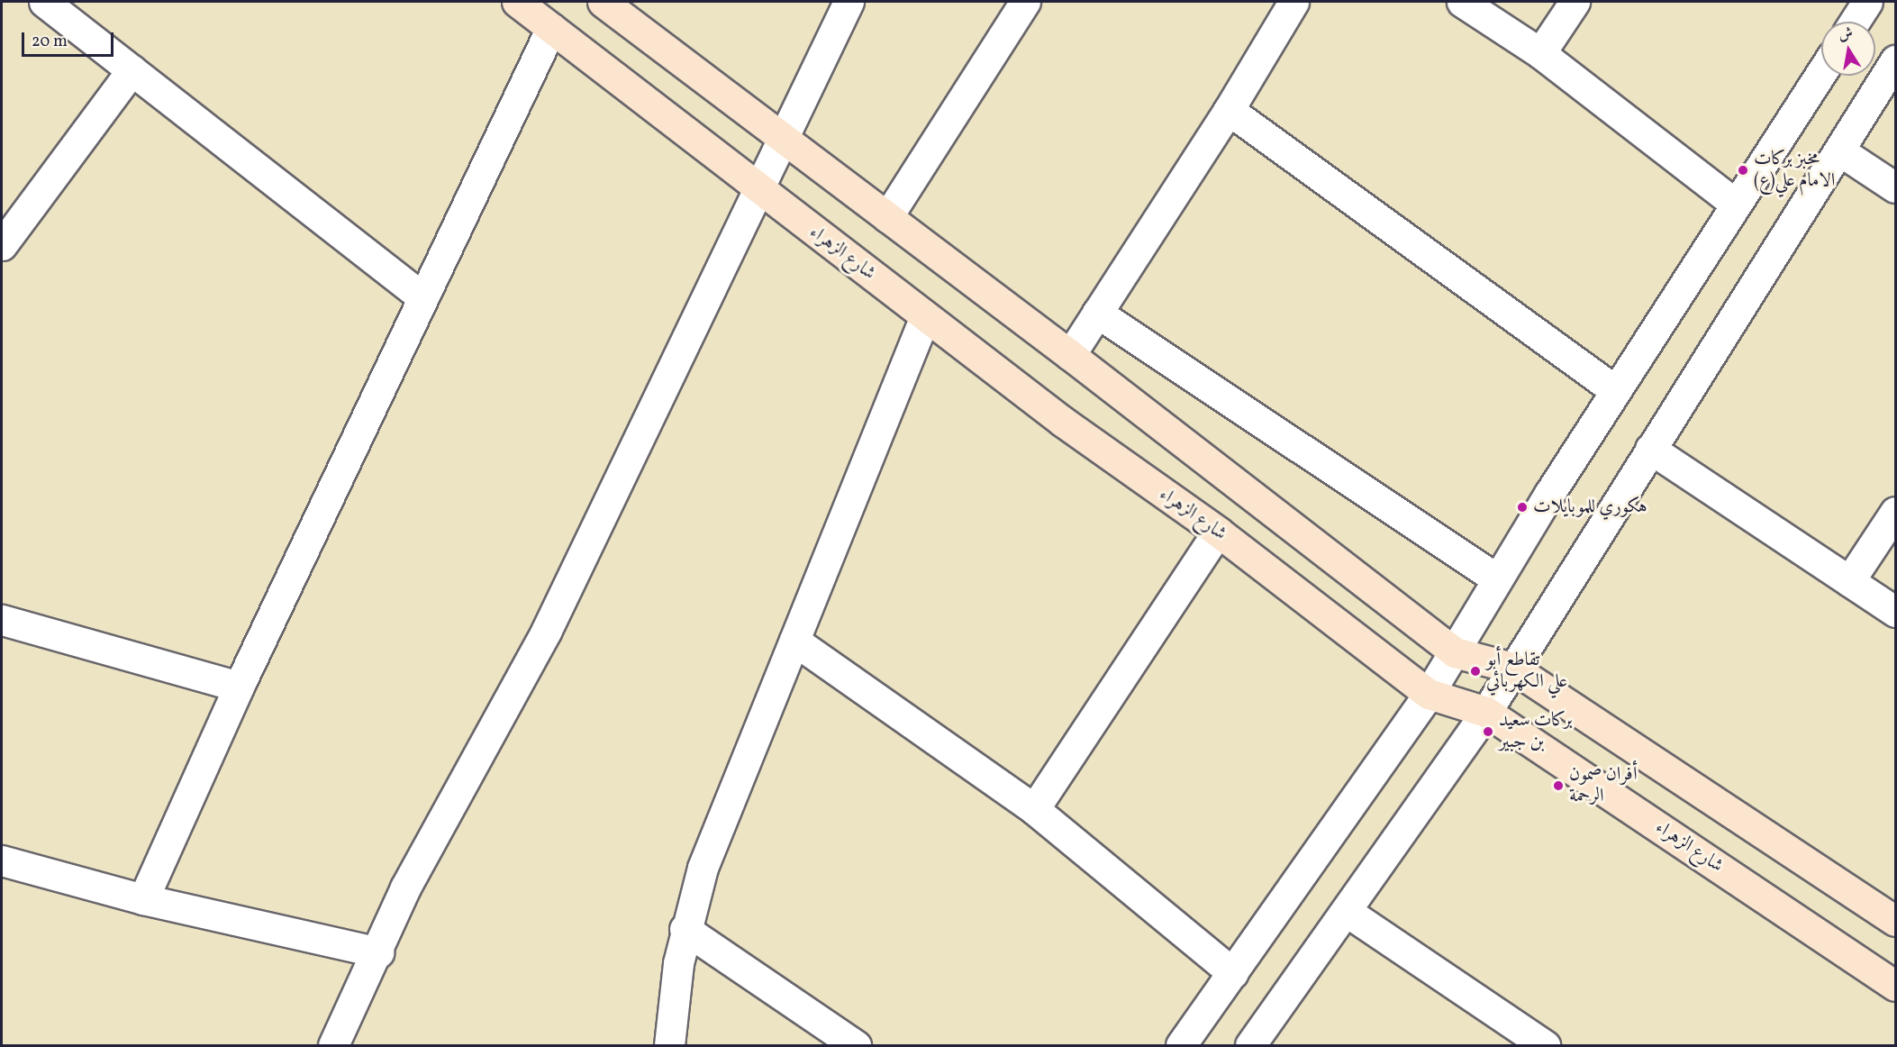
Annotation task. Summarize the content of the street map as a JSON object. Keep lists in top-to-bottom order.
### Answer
{
  "streets": {
    "main road": ["شارع الزهراء"]
  },
  "places": [
    "مخبز بركات الامام علي(ع)",
    "هكوري للموبايلات",
    "تقاطع أبو علي الكهربائي",
    "بركات سعيد بن جبير",
    "أفران صمون الرحمة"
  ],
  "scale_bar": "20 m",
  "north": "top"
}
